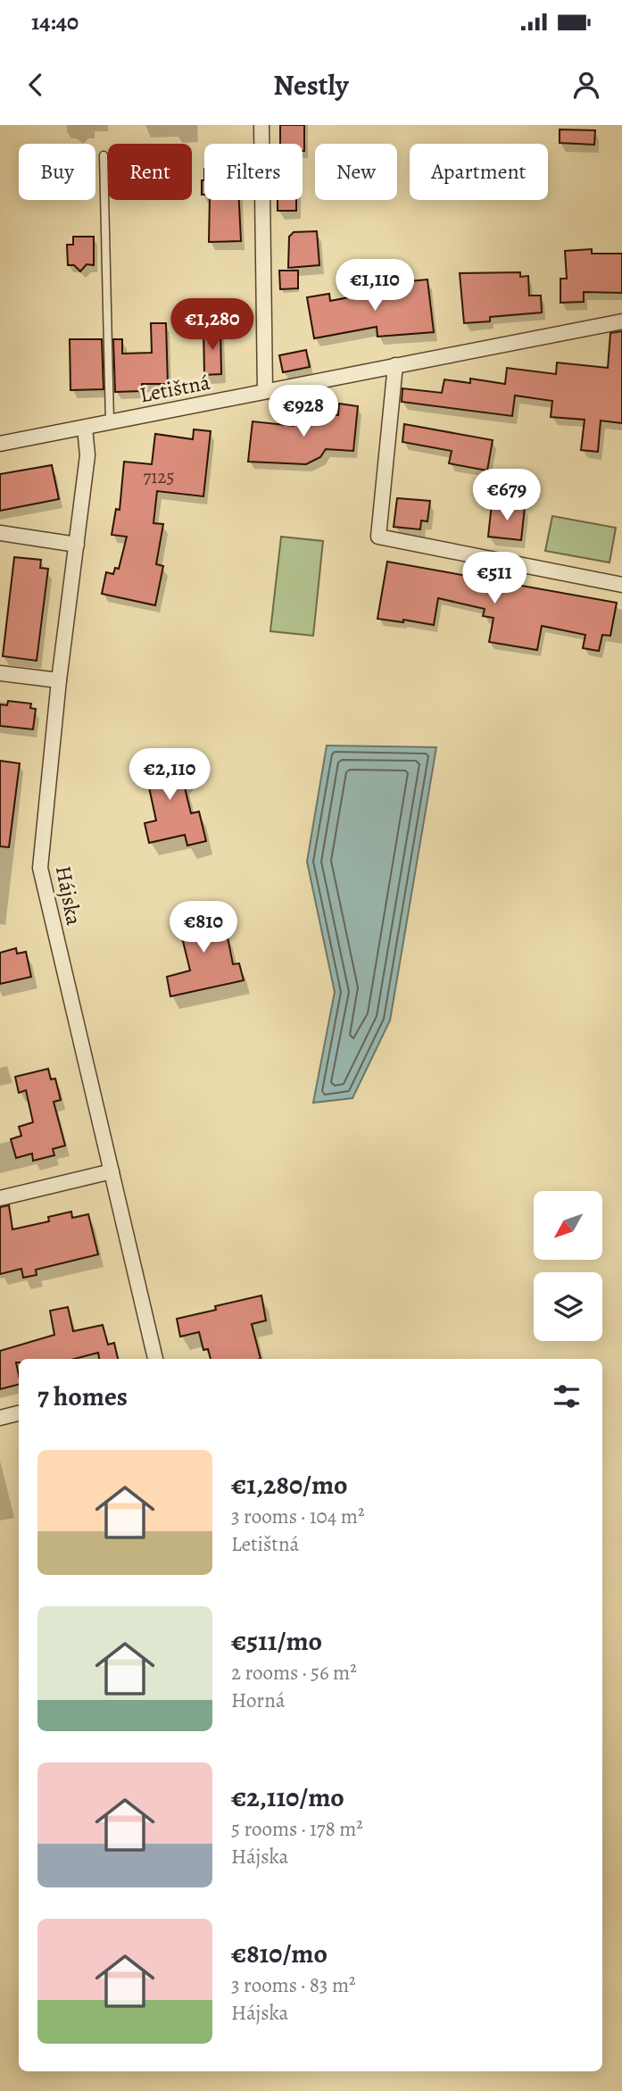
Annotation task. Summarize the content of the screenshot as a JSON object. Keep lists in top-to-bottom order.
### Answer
{
  "streets": {
    "street": ["Letištná", "Hájska"]
  },
  "crossings": [
    ["Letištná", "Hájska"]
  ],
  "house_numbers": ["7125"],
  "north": "bottom left",
  "page": {
    "status": "14:40",
    "header": "Nestly",
    "chip": [
      "Buy",
      "Rent",
      "Filters",
      "New",
      "Apartment"
    ],
    "price": [
      "€1,110",
      "€1,280",
      "€928",
      "€679",
      "€511",
      "€2,110",
      "€810"
    ],
    "heading": "7 homes",
    "list": [
      {
        "name": "€1,280/mo",
        "note": "3 rooms · 104 m² · Letištná"
      },
      {
        "name": "€511/mo",
        "note": "2 rooms · 56 m² · Horná"
      },
      {
        "name": "€2,110/mo",
        "note": "5 rooms · 178 m² · Hájska"
      },
      {
        "name": "€810/mo",
        "note": "3 rooms · 83 m² · Hájska"
      }
    ]
  }
}
